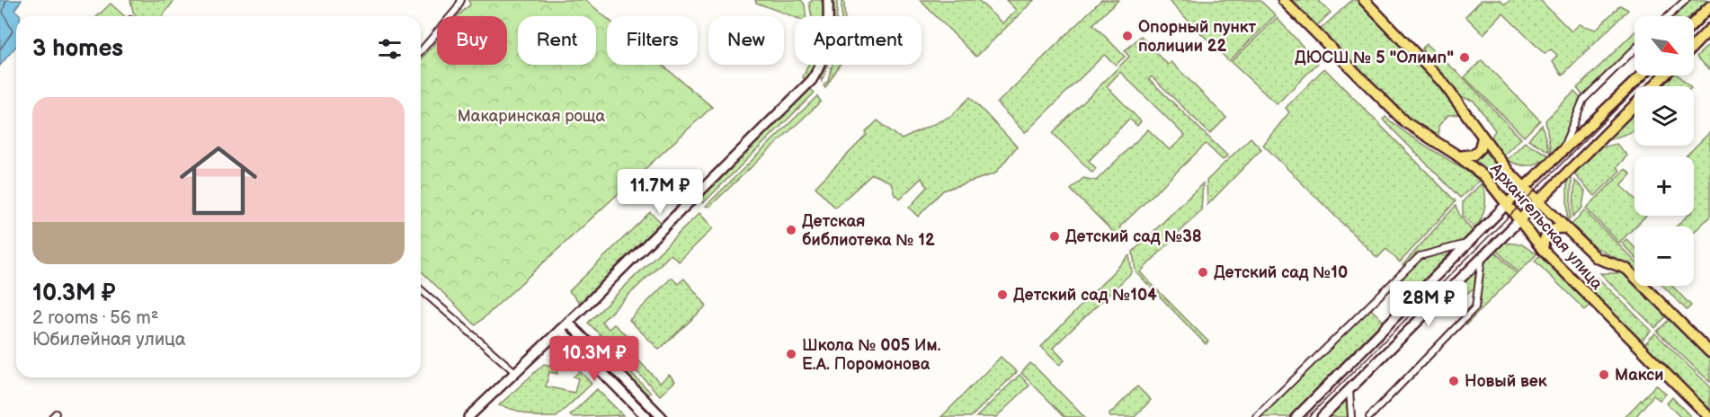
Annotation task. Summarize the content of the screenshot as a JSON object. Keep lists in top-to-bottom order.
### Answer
{
  "streets": {
    "main road": ["Архангельская улица"]
  },
  "parks": ["Макаринская роща"],
  "places": [
    "Опорный пункт полиции 22",
    "ДЮСШ № 5 \"Олимп\"",
    "Детская библиотека № 12",
    "Детский сад №38",
    "Детский сад №10",
    "Детский сад №104",
    "Школа № 005 Им. Е.А. Поромонова",
    "Макси",
    "Новый век"
  ],
  "north": "bottom right",
  "page": {
    "map_buttons": ["+", "−"],
    "chip": [
      "Buy",
      "Rent",
      "Filters",
      "New",
      "Apartment"
    ],
    "heading": "3 homes",
    "list": [
      {
        "name": "10.3M ₽",
        "note": "2 rooms · 56 m² · Юбилейная улица"
      }
    ],
    "price": ["11.7M ₽", "28M ₽", "10.3M ₽"]
  }
}
